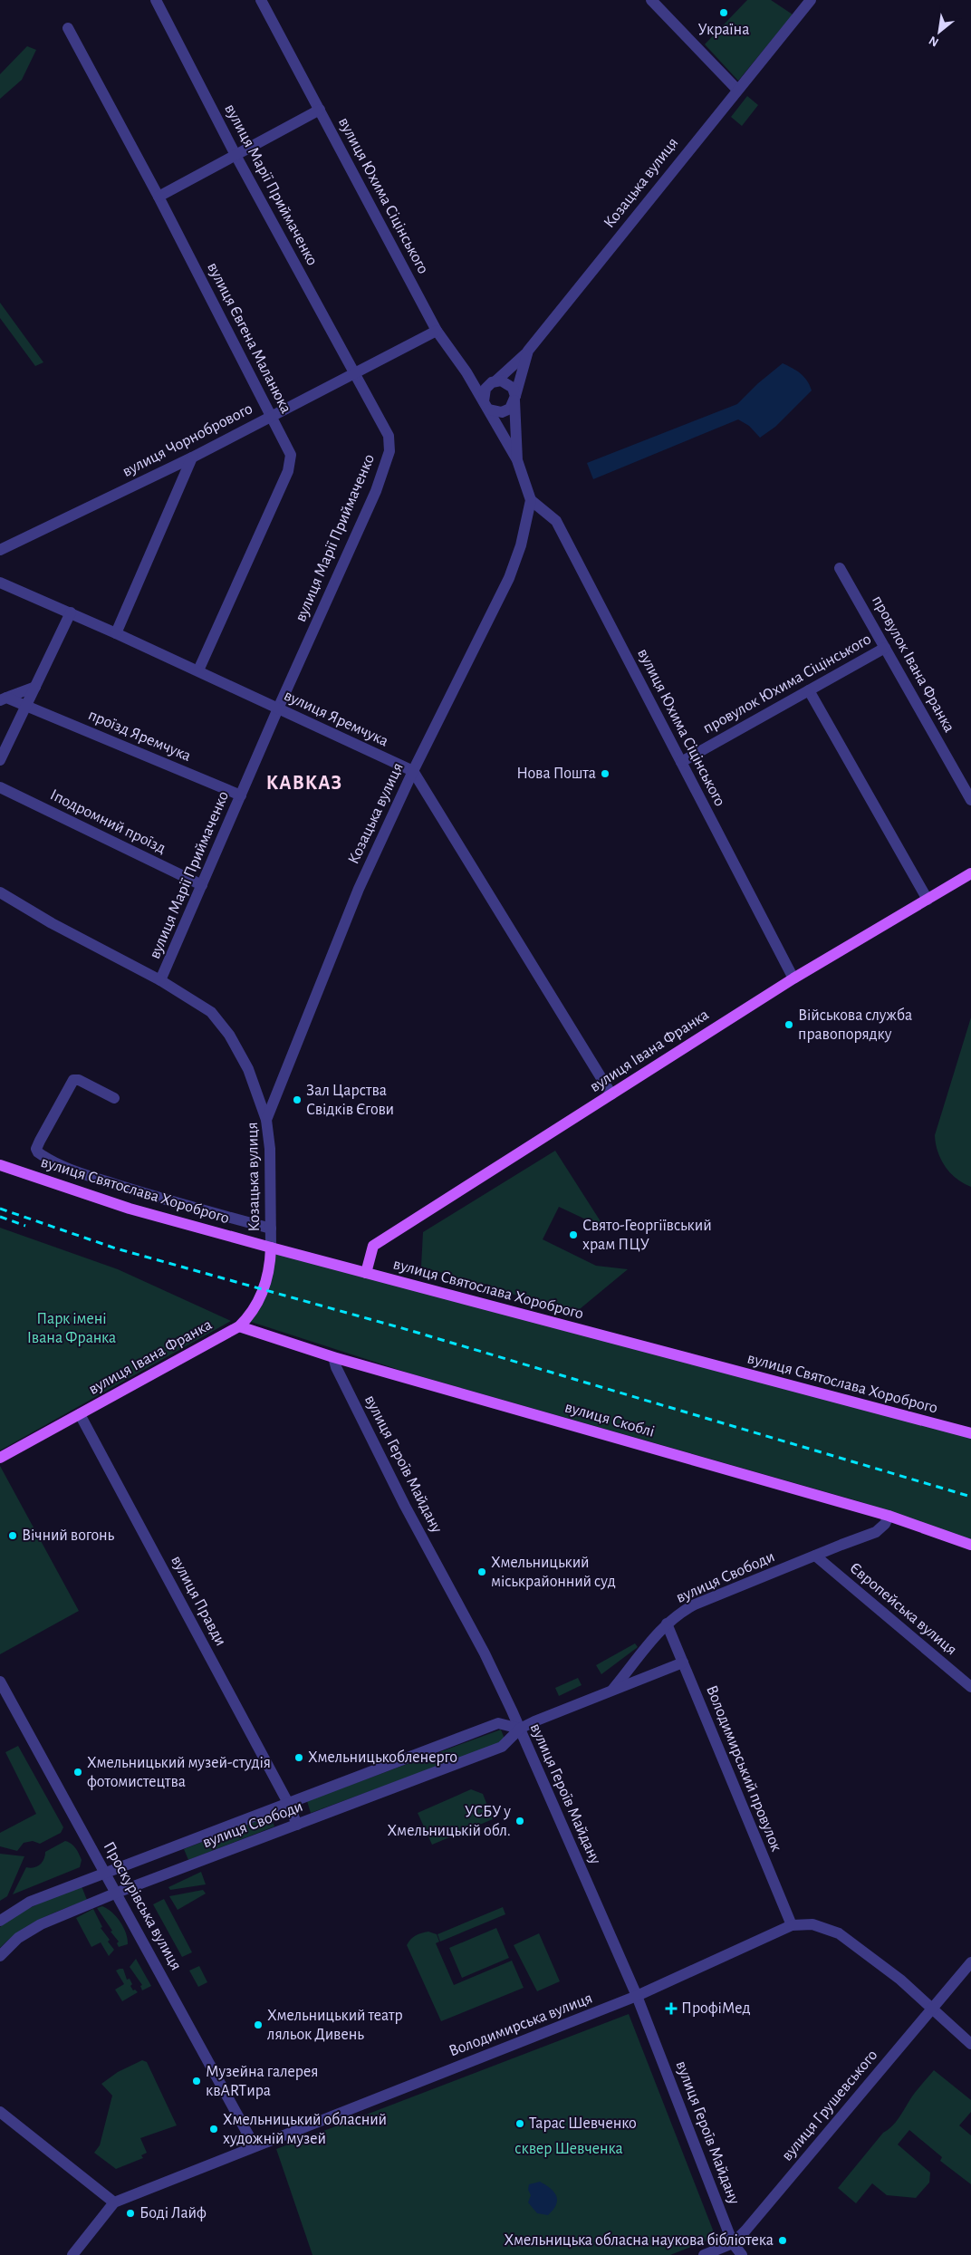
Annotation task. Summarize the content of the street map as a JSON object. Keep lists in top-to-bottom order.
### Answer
{
  "streets": {
    "main road": ["вулиця Івана Франка", "вулиця Святослава Хороброго", "вулиця Скоблі"],
    "street": [
      "Козацька вулиця",
      "вулиця Марії Приймаченко",
      "вулиця Юхима Сіцінського",
      "вулиця Євгена Маланюка",
      "вулиця Чорнобрового",
      "провулок Івана Франка",
      "провулок Юхима Сіцінського",
      "вулиця Яремчука",
      "проїзд Яремчука",
      "Іподромний проїзд",
      "вулиця Героїв Майдану",
      "вулиця Свободи",
      "вулиця Правди",
      "Європейська вулиця",
      "Володимирський провулок",
      "Проскурівська вулиця",
      "Володимирська вулиця",
      "вулиця Грушевського"
    ]
  },
  "crossings": [
    ["Козацька вулиця", "вулиця Юхима Сіцінського"],
    ["Козацька вулиця", "вулиця Яремчука"],
    ["Козацька вулиця", "вулиця Івана Франка"],
    ["Козацька вулиця", "вулиця Святослава Хороброго"],
    ["вулиця Марії Приймаченко", "вулиця Чорнобрового"],
    ["вулиця Марії Приймаченко", "вулиця Яремчука"],
    ["вулиця Марії Приймаченко", "проїзд Яремчука"],
    ["вулиця Марії Приймаченко", "Іподромний проїзд"],
    ["вулиця Юхима Сіцінського", "вулиця Чорнобрового"],
    ["вулиця Юхима Сіцінського", "провулок Юхима Сіцінського"],
    ["вулиця Юхима Сіцінського", "вулиця Івана Франка"],
    ["вулиця Євгена Маланюка", "вулиця Чорнобрового"],
    ["вулиця Євгена Маланюка", "вулиця Яремчука"],
    ["провулок Івана Франка", "провулок Юхима Сіцінського"],
    ["вулиця Івана Франка", "вулиця Святослава Хороброго"],
    ["вулиця Івана Франка", "вулиця Скоблі"],
    ["вулиця Івана Франка", "вулиця Правди"],
    ["вулиця Скоблі", "вулиця Героїв Майдану"],
    ["вулиця Скоблі", "вулиця Свободи"],
    ["вулиця Героїв Майдану", "вулиця Свободи"],
    ["вулиця Героїв Майдану", "Володимирська вулиця"],
    ["вулиця Героїв Майдану", "вулиця Грушевського"],
    ["вулиця Свободи", "вулиця Правди"],
    ["вулиця Свободи", "Європейська вулиця"],
    ["вулиця Свободи", "Володимирський провулок"],
    ["вулиця Свободи", "Проскурівська вулиця"],
    ["Володимирський провулок", "Володимирська вулиця"],
    ["Проскурівська вулиця", "Володимирська вулиця"],
    ["Володимирська вулиця", "вулиця Грушевського"]
  ],
  "districts": ["КАВКАЗ"],
  "parks": ["Парк імені Івана Франка", "сквер Шевченка"],
  "places": {
    "other": [
      "Україна",
      "Нова Пошта",
      "Військова служба правопорядку",
      "Зал Царства Свідків Єгови",
      "Свято-Георгіївський храм ПЦУ",
      "Вічний вогонь",
      "Хмельницький міськрайонний суд",
      "Хмельницькобленерго",
      "Хмельницький музей-студія фотомистецтва",
      "УСБУ у Хмельницькій обл.",
      "Хмельницький театр ляльок Дивень",
      "Музейна галерея квARTира",
      "Тарас Шевченко",
      "Хмельницький обласний художній музей",
      "Боді Лайф",
      "Хмельницька обласна наукова бібліотека"
    ],
    "health": ["ПрофіМед"]
  },
  "north": "bottom left"
}
